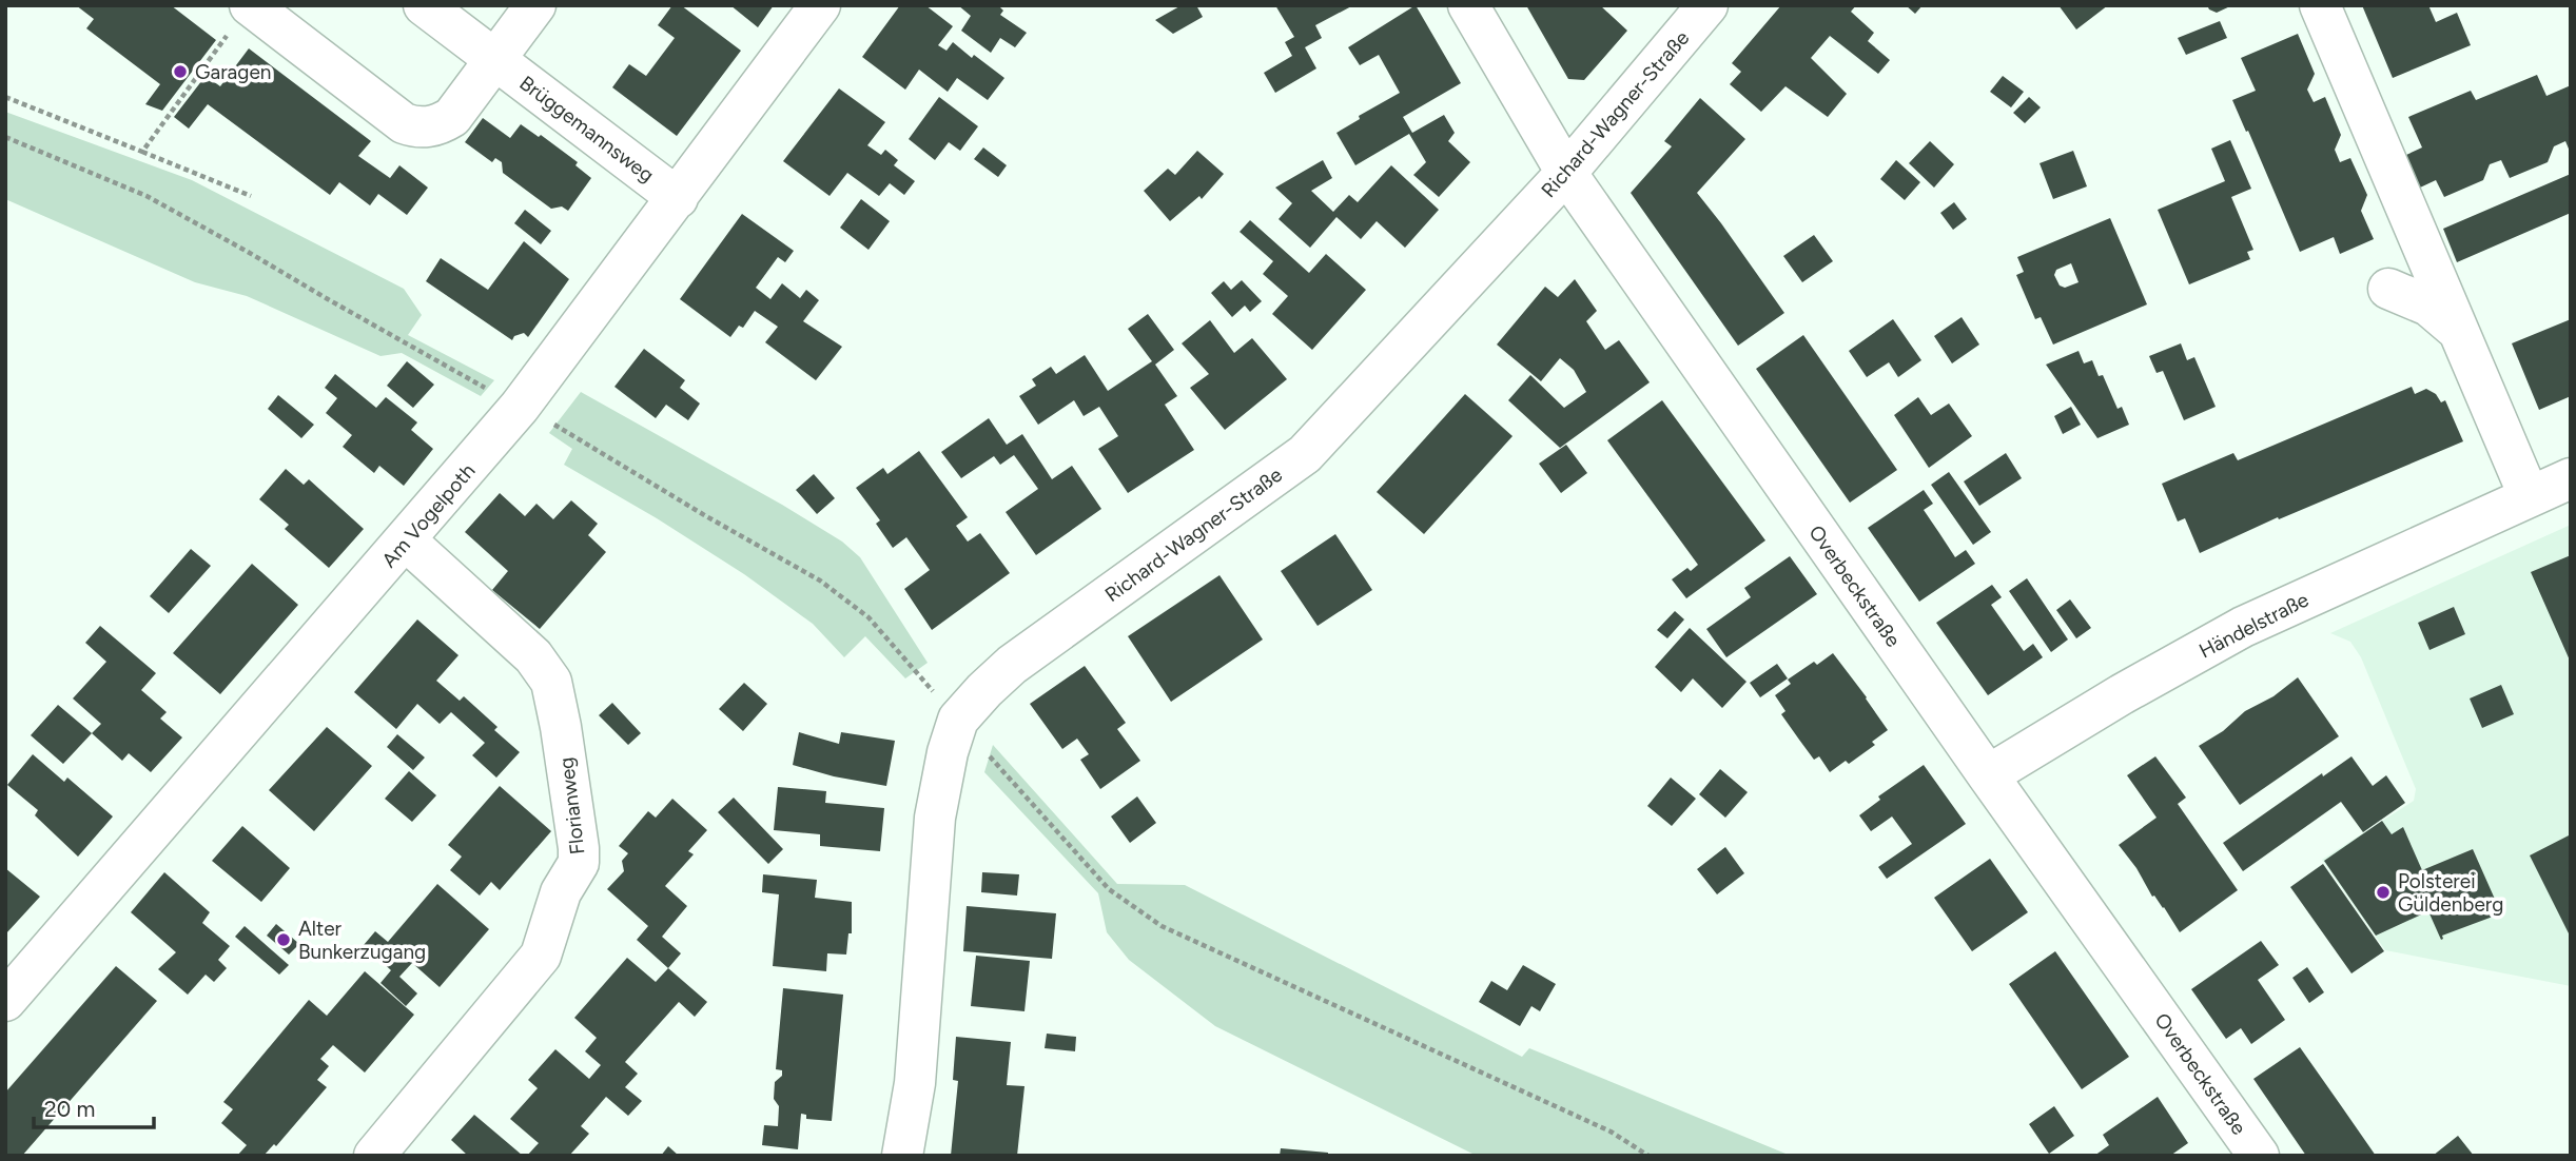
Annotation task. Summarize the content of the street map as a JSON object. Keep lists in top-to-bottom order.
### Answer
{
  "streets": {
    "street": [
      "Richard-Wagner-Straße",
      "Brüggemannsweg",
      "Am Vogelpoth",
      "Overbeckstraße",
      "Händelstraße",
      "Florianweg"
    ]
  },
  "crossings": [
    ["Richard-Wagner-Straße", "Overbeckstraße"],
    ["Brüggemannsweg", "Am Vogelpoth"],
    ["Am Vogelpoth", "Florianweg"],
    ["Overbeckstraße", "Händelstraße"]
  ],
  "places": ["Garagen", "Polsterei Güldenberg", "Alter Bunkerzugang"],
  "scale_bar": "20 m"
}
